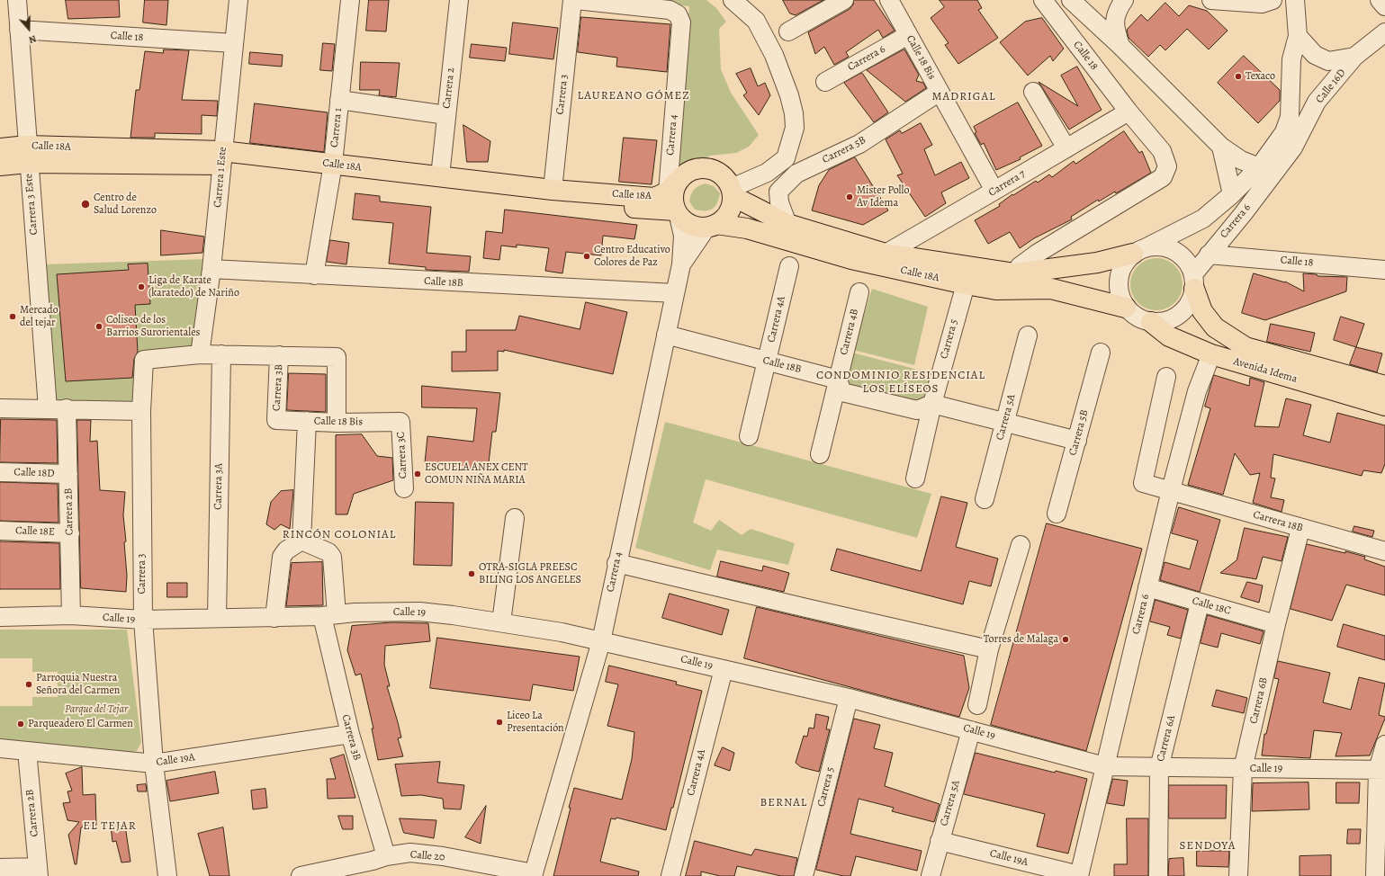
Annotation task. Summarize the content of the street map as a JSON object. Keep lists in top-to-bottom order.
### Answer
{
  "streets": {
    "main road": ["Calle 18A", "Avenida Idema"],
    "street": [
      "Calle 18",
      "Calle 18 Bis",
      "Carrera 6",
      "Calle 16D",
      "Carrera 2",
      "Carrera 3",
      "Carrera 1",
      "Carrera 4",
      "Carrera 5B",
      "Carrera 1 Este",
      "Carrera 7",
      "Carrera 3 Este",
      "Calle 18B",
      "Carrera 4A",
      "Carrera 4B",
      "Carrera 5",
      "Carrera 3B",
      "Carrera 5A",
      "Carrera 3C",
      "Calle 18D",
      "Carrera 3A",
      "Carrera 2B",
      "Carrera 18B",
      "Calle 18E",
      "Calle 18C",
      "Calle 19",
      "Carrera 6B",
      "Carrera 6A",
      "Calle 19A",
      "Calle 20"
    ]
  },
  "crossings": [
    ["Calle 18", "Carrera 6"],
    ["Calle 18", "Calle 18A"],
    ["Calle 18", "Carrera 1 Este"],
    ["Calle 18", "Carrera 7"],
    ["Calle 18", "Carrera 3 Este"],
    ["Calle 18 Bis", "Carrera 6"],
    ["Calle 18 Bis", "Carrera 5B"],
    ["Calle 18 Bis", "Carrera 7"],
    ["Calle 18 Bis", "Carrera 3B"],
    ["Calle 18 Bis", "Carrera 3C"],
    ["Carrera 6", "Calle 16D"],
    ["Carrera 6", "Calle 18A"],
    ["Carrera 6", "Avenida Idema"],
    ["Carrera 6", "Carrera 18B"],
    ["Carrera 6", "Calle 18C"],
    ["Carrera 6", "Calle 19"],
    ["Carrera 6", "Calle 19A"],
    ["Carrera 2", "Calle 18A"],
    ["Carrera 3", "Calle 18A"],
    ["Carrera 3", "Calle 19"],
    ["Carrera 3", "Calle 19A"],
    ["Carrera 1", "Calle 18A"],
    ["Carrera 1", "Calle 18B"],
    ["Carrera 4", "Calle 18A"],
    ["Carrera 4", "Calle 18B"],
    ["Carrera 4", "Calle 19"],
    ["Carrera 4", "Calle 20"],
    ["Calle 18A", "Carrera 5B"],
    ["Calle 18A", "Carrera 1 Este"],
    ["Calle 18A", "Carrera 7"],
    ["Calle 18A", "Carrera 3 Este"],
    ["Calle 18A", "Carrera 5"],
    ["Calle 18A", "Avenida Idema"],
    ["Carrera 1 Este", "Calle 18B"],
    ["Calle 18B", "Carrera 4A"],
    ["Calle 18B", "Carrera 4B"],
    ["Carrera 4A", "Calle 19"],
    ["Carrera 5", "Calle 19"],
    ["Carrera 3B", "Calle 19"],
    ["Carrera 3B", "Calle 19A"],
    ["Carrera 3B", "Calle 20"],
    ["Carrera 5A", "Calle 19"],
    ["Carrera 5A", "Calle 19A"],
    ["Calle 18D", "Carrera 2B"],
    ["Carrera 3A", "Calle 19"],
    ["Carrera 2B", "Calle 18E"],
    ["Carrera 2B", "Calle 19"],
    ["Carrera 2B", "Calle 19A"],
    ["Carrera 18B", "Carrera 6B"],
    ["Calle 18C", "Carrera 6B"],
    ["Calle 18C", "Carrera 6A"],
    ["Calle 19", "Carrera 6B"],
    ["Calle 19", "Carrera 6A"]
  ],
  "districts": [
    "LAUREANO GÓMEZ",
    "MADRIGAL",
    "CONDOMINIO RESIDENCIAL LOS ELÍSEOS",
    "RINCÓN COLONIAL",
    "BERNAL",
    "EL TEJAR",
    "SENDOYA"
  ],
  "parks": ["Parque del Tejar"],
  "places": [
    "Texaco",
    "Mister Pollo Av Idema",
    "Centro de Salud Lorenzo",
    "Centro Educativo Colores de Paz",
    "Liga de Karate (karatedo) de Nariño",
    "Mercado del tejar",
    "Coliseo de los Barrios Surorientales",
    "ESCUELA ANEX CENT COMUN NIÑA MARIA",
    "OTRA-SIGLA PREESC BILING LOS ANGELES",
    "Torres de Malaga",
    "Parroquia Nuestra Señora del Carmen",
    "Liceo La Presentación",
    "Parqueadero El Carmen"
  ],
  "north": "bottom"
}
